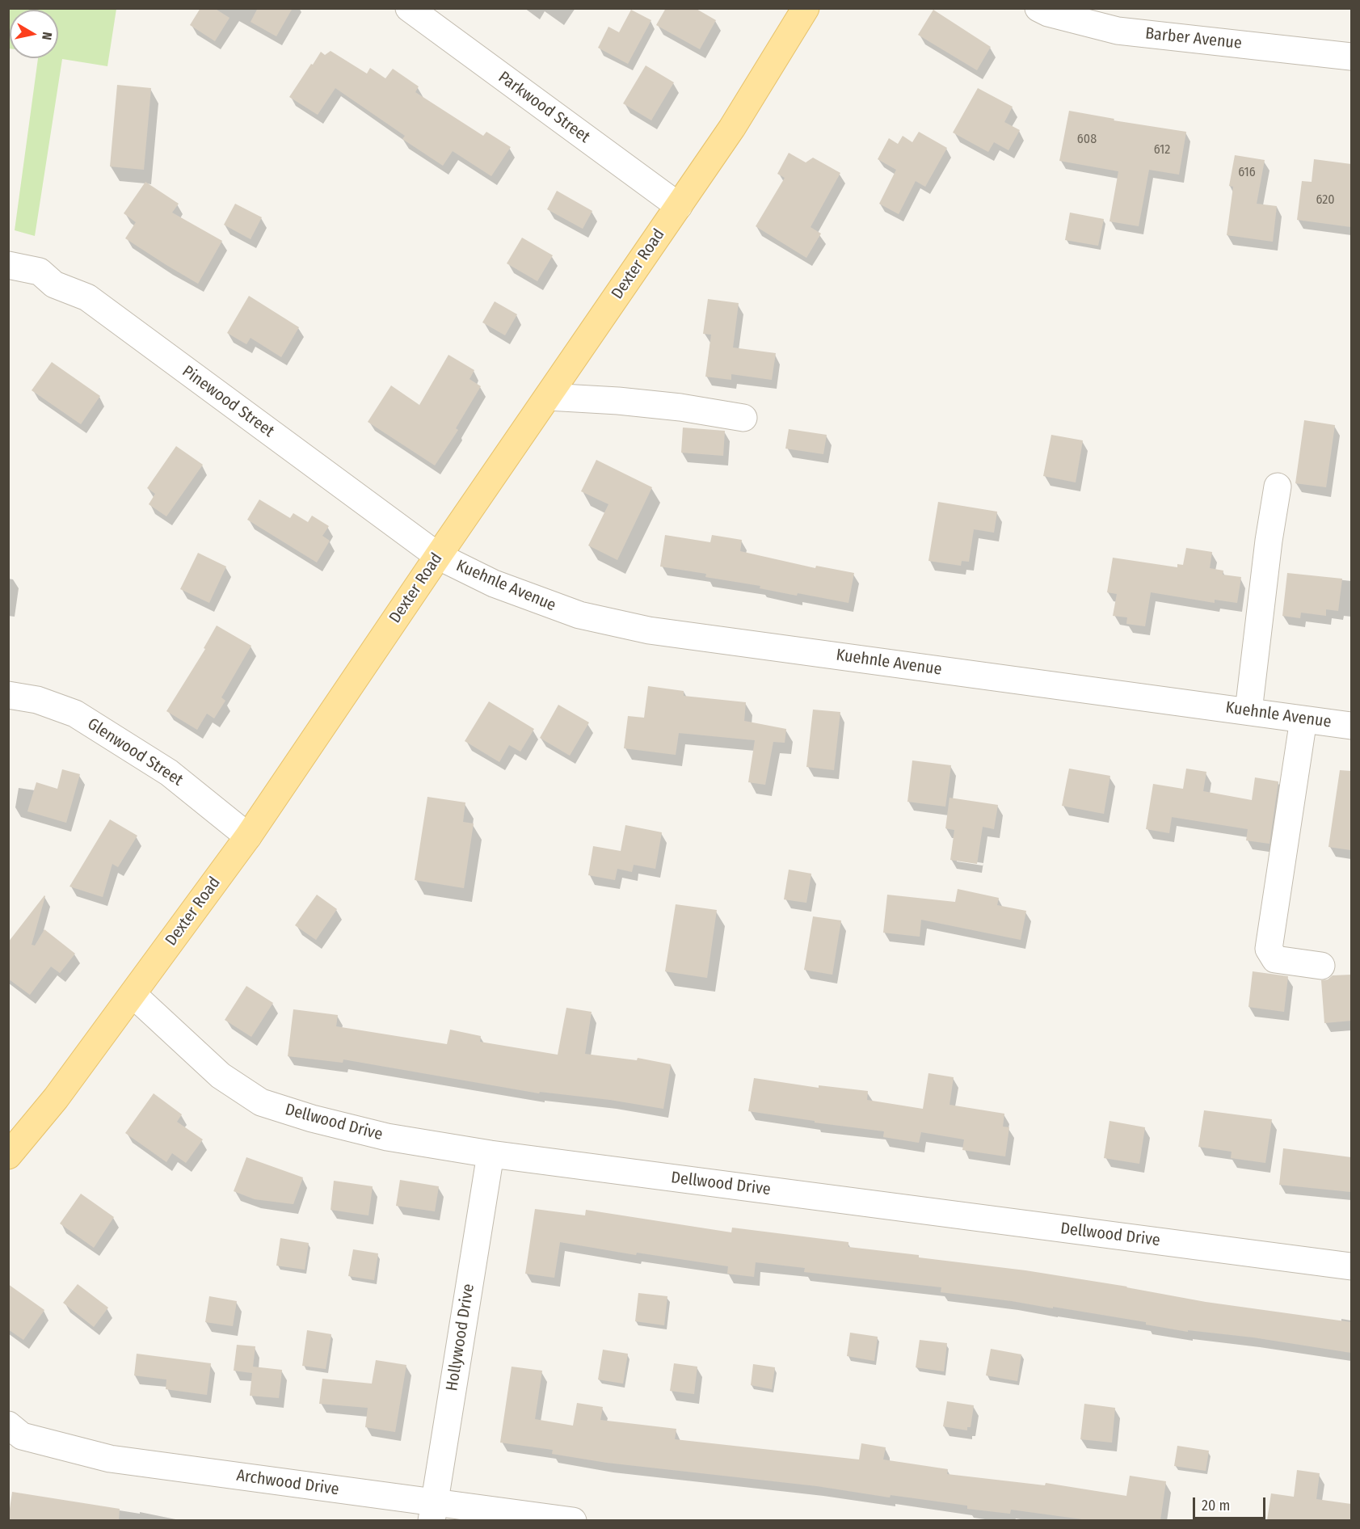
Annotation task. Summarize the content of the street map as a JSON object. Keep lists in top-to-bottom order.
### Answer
{
  "streets": {
    "main road": ["Dexter Road"],
    "street": [
      "Barber Avenue",
      "Parkwood Street",
      "Pinewood Street",
      "Kuehnle Avenue",
      "Glenwood Street",
      "Dellwood Drive",
      "Hollywood Drive",
      "Archwood Drive"
    ]
  },
  "crossings": [
    ["Parkwood Street", "Dexter Road"],
    ["Dexter Road", "Pinewood Street"],
    ["Dexter Road", "Kuehnle Avenue"],
    ["Dexter Road", "Glenwood Street"],
    ["Dexter Road", "Dellwood Drive"],
    ["Pinewood Street", "Kuehnle Avenue"],
    ["Dellwood Drive", "Hollywood Drive"],
    ["Hollywood Drive", "Archwood Drive"]
  ],
  "house_numbers": [
    "608",
    "612",
    "616",
    "620"
  ],
  "scale_bar": "20 m",
  "north": "right"
}
